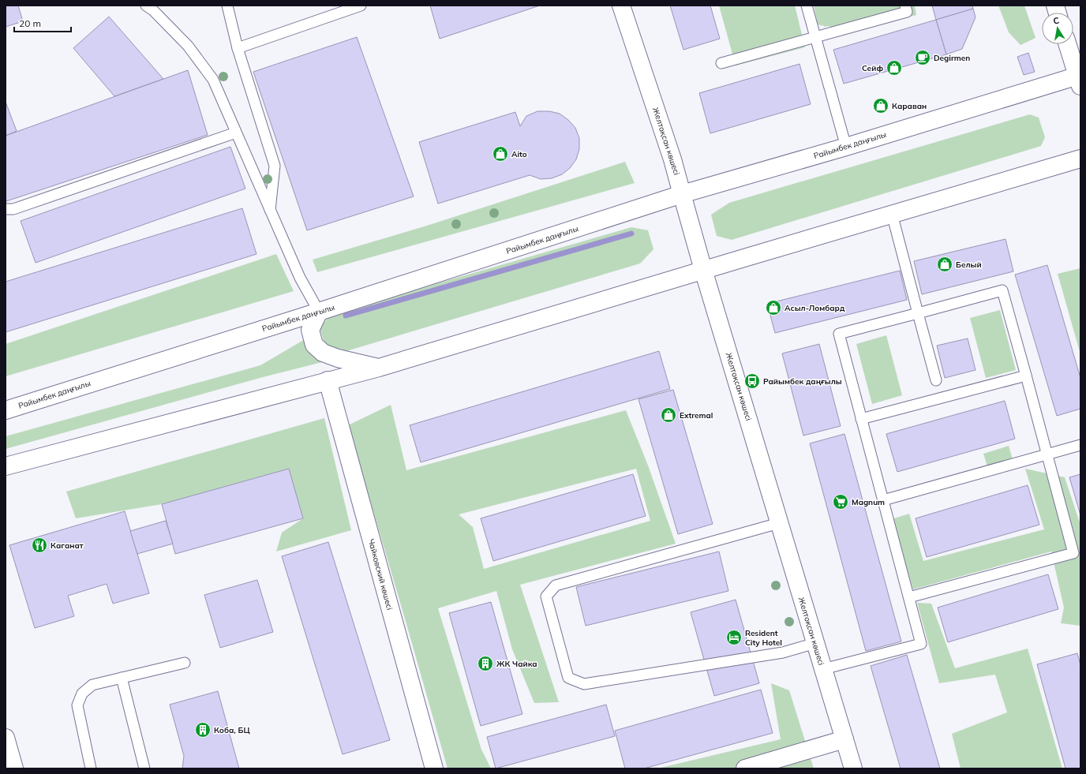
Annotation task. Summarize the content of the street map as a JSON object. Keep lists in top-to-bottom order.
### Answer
{
  "streets": {
    "main road": ["Желтоқсан көшесі", "Райымбек даңғылы", "Чайковский көшесі"]
  },
  "crossings": [
    ["Желтоқсан көшесі", "Райымбек даңғылы"]
  ],
  "places": {
    "cafe": ["Degirmen"],
    "shop": [
      "Сейф",
      "Караван",
      "Aito",
      "Белый",
      "Асыл-Ломбард",
      "Extremal"
    ],
    "bus stop": ["Райымбек даңғылы"],
    "supermarket": ["Magnum"],
    "restaurant": ["Каганат"],
    "hotel": ["Resident City Hotel"],
    "building": ["ЖК Чайка", "Коба, БЦ"]
  },
  "scale_bar": "20 m",
  "north": "top"
}
